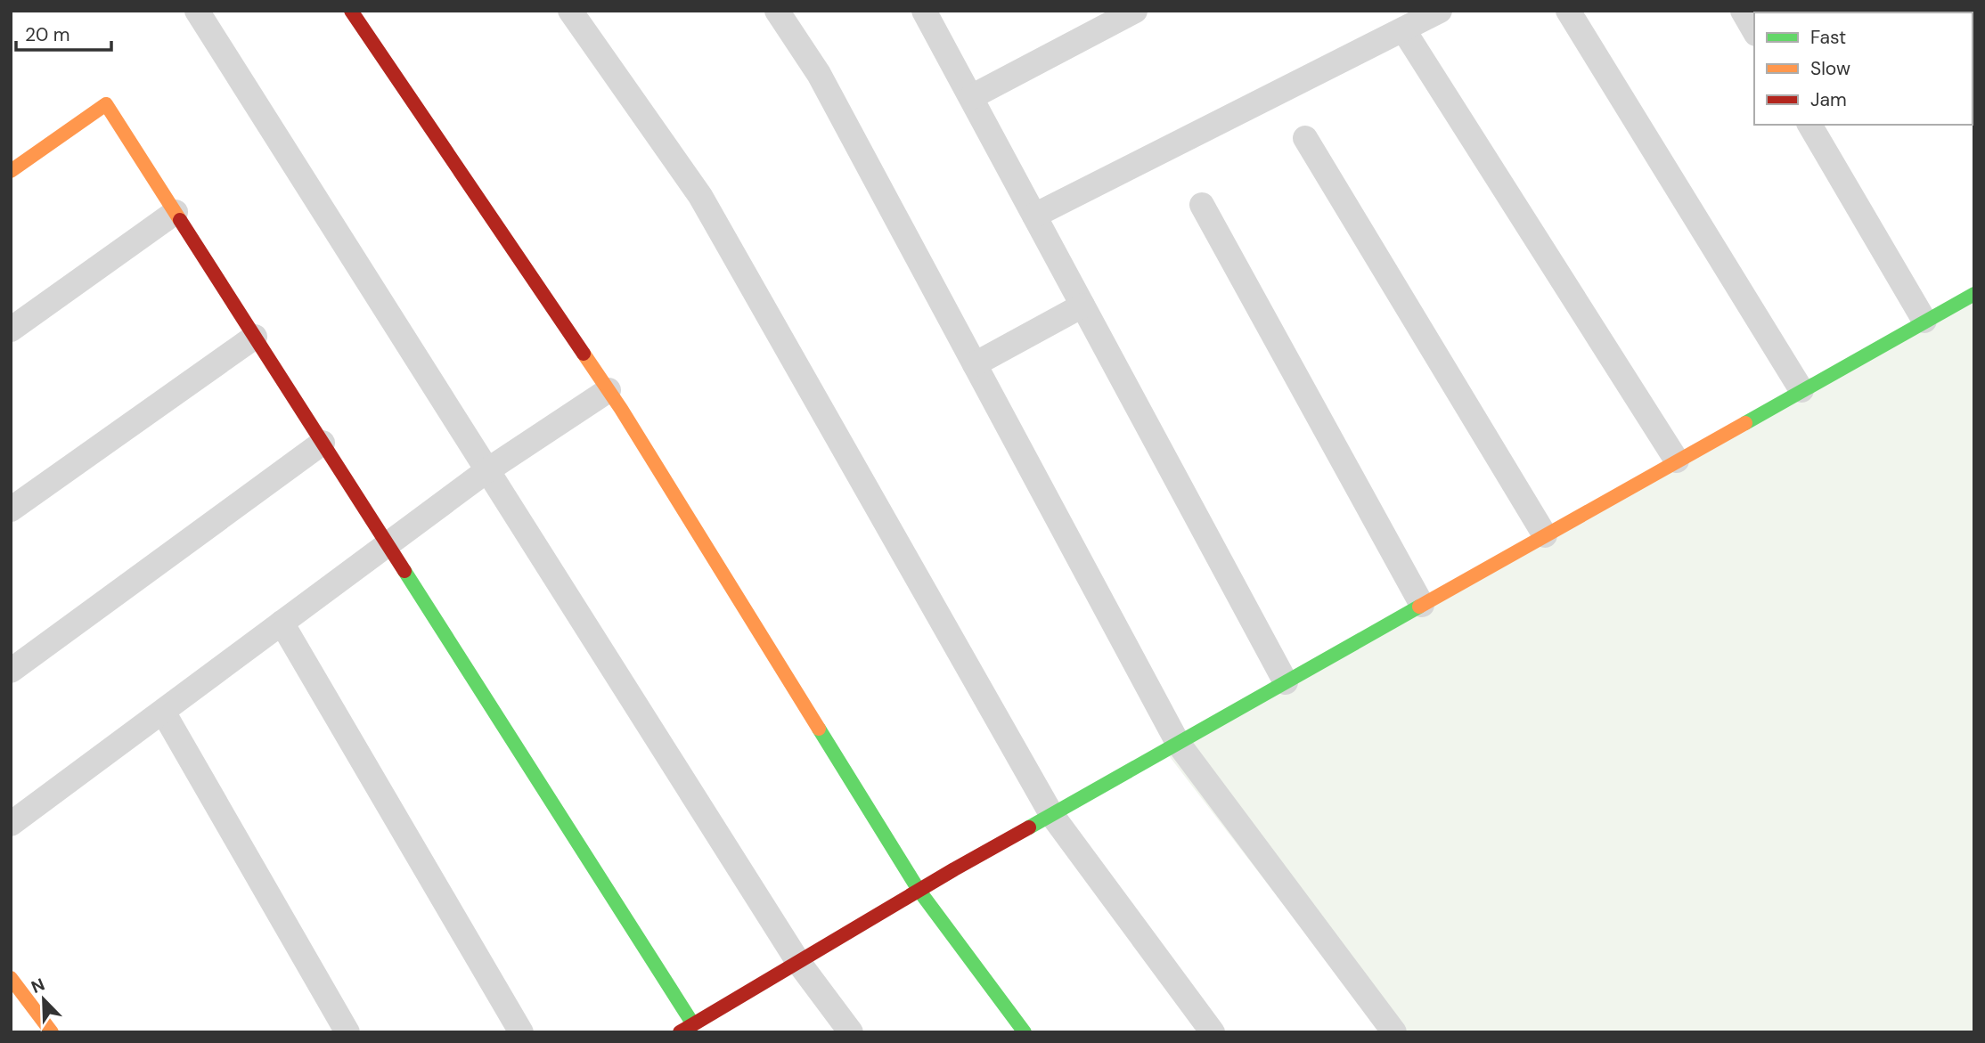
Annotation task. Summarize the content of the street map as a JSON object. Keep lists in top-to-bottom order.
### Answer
{
  "legend": ["Fast", "Slow", "Jam"],
  "scale_bar": "20 m",
  "north": "top left"
}
